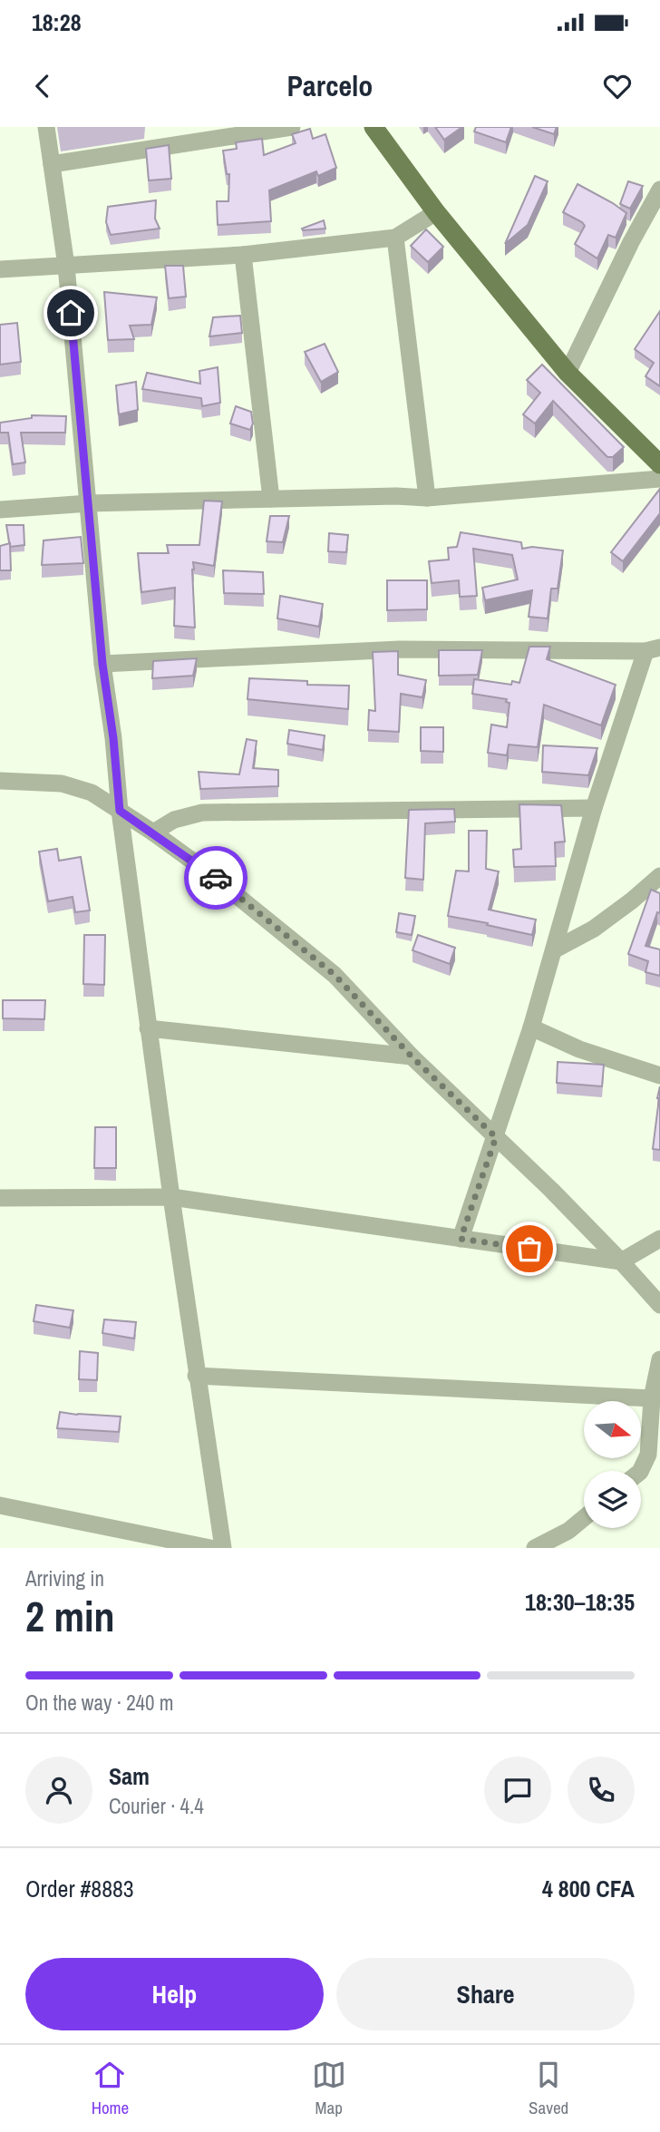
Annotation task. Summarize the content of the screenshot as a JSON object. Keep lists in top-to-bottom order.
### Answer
{
  "north": "right",
  "page": {
    "status": "18:28",
    "header": "Parcelo",
    "heading": ["2 min", "Arriving in", "18:30–18:35"],
    "panel": [
      "Sam",
      "Courier · 4.4",
      "Order #8883",
      "4 800 CFA"
    ],
    "bar": "On the way · 240 m",
    "buttons": ["Help", "Share"],
    "tabs": ["Home", "Map", "Saved"]
  }
}
